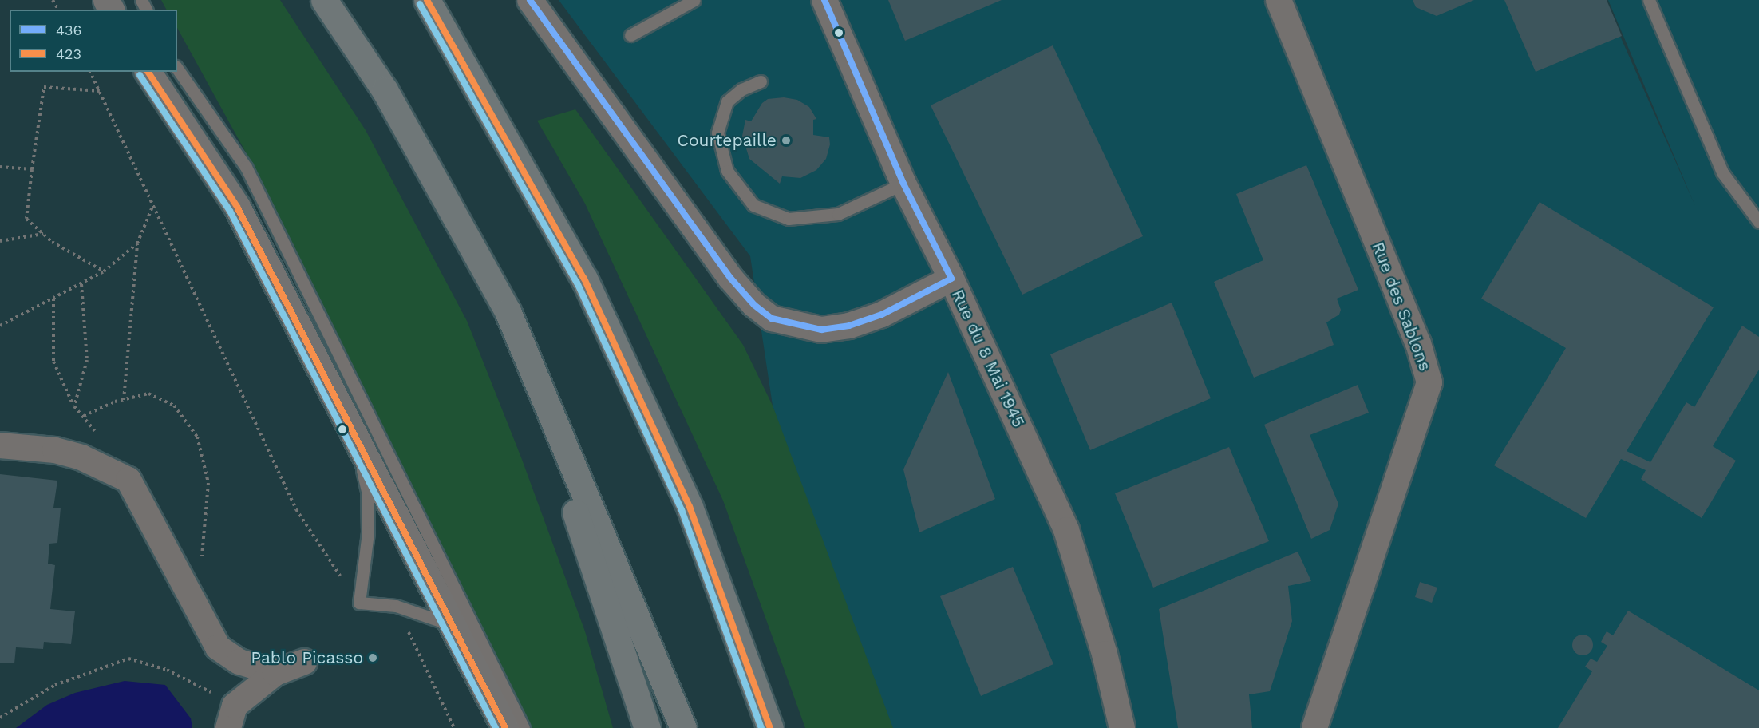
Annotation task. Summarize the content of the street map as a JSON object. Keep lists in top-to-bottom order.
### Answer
{
  "streets": {
    "street": ["Rue des Sablons", "Rue du 8 Mai 1945"]
  },
  "places": ["Courtepaille", "Pablo Picasso"],
  "lines": ["transit line 436", "transit line 423"],
  "legend": ["436", "423"]
}
